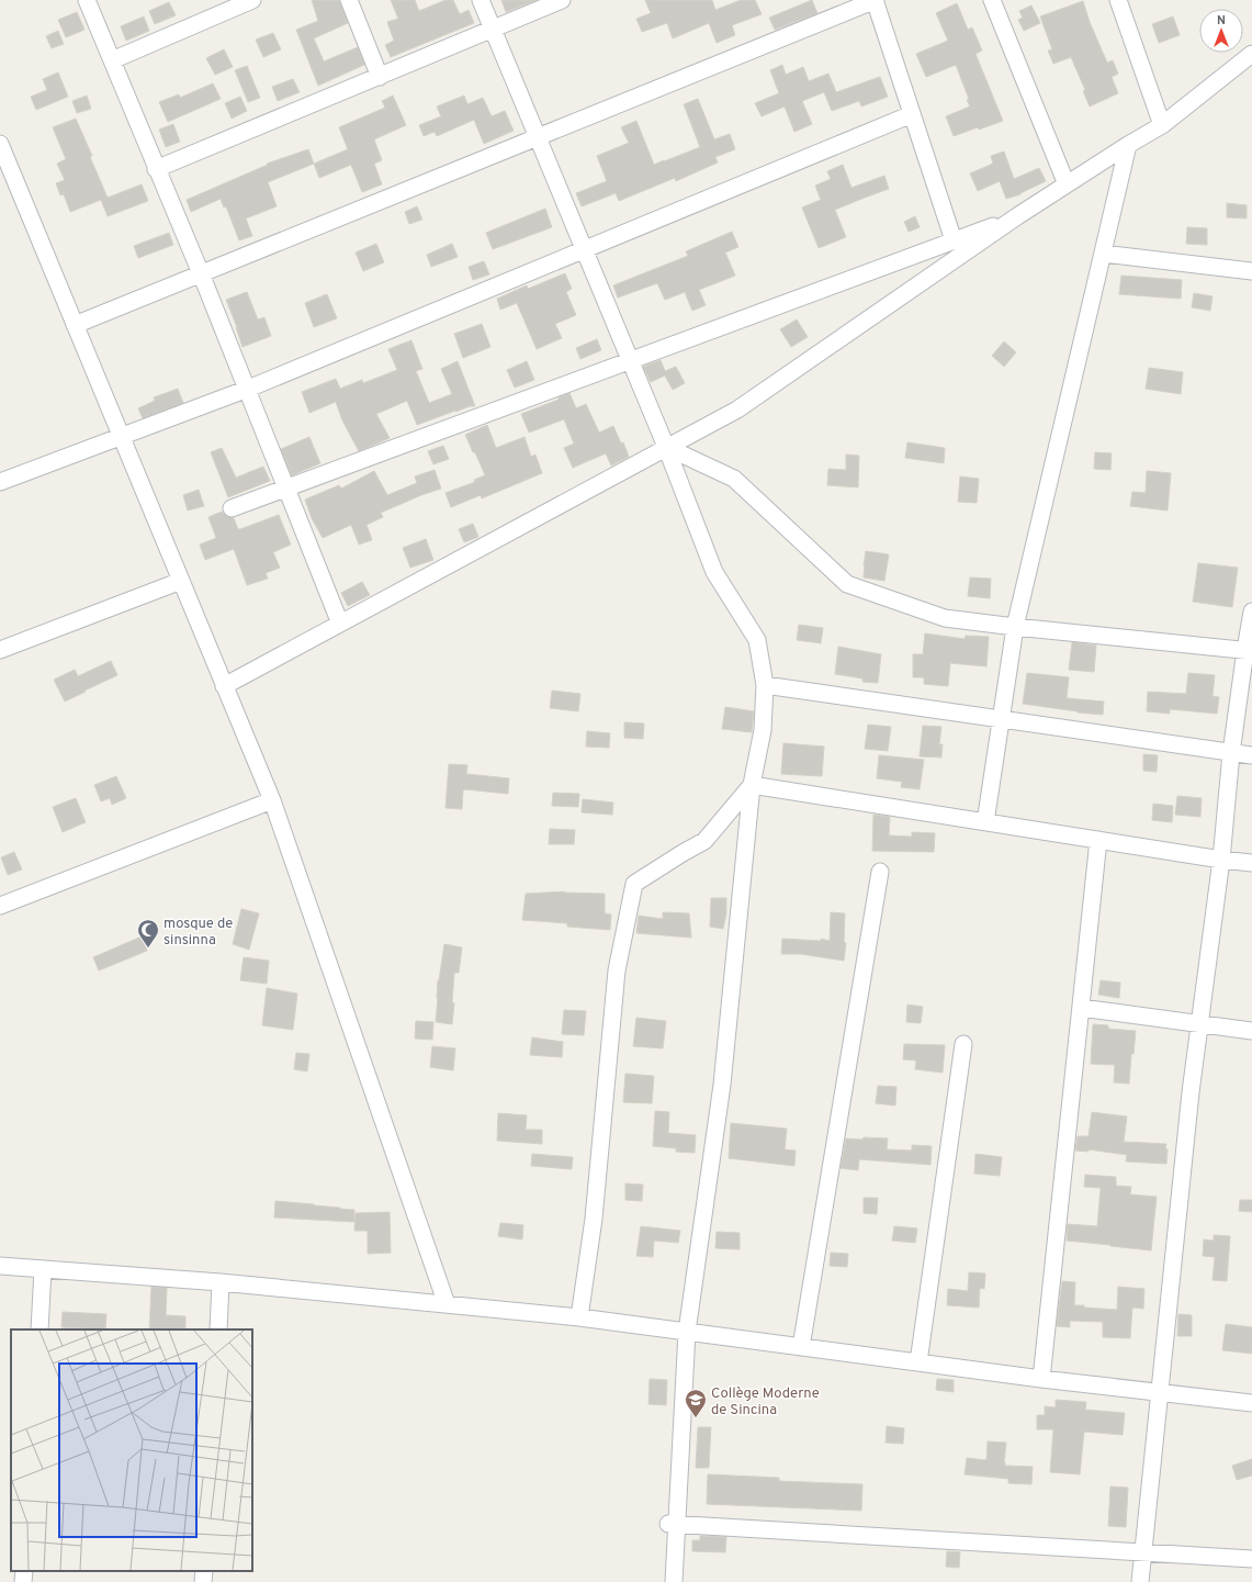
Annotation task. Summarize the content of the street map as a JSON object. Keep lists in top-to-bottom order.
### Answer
{
  "places": {
    "mosque": ["mosque de sinsinna"],
    "school or university": ["Collège Moderne de Sincina"]
  },
  "north": "top"
}
